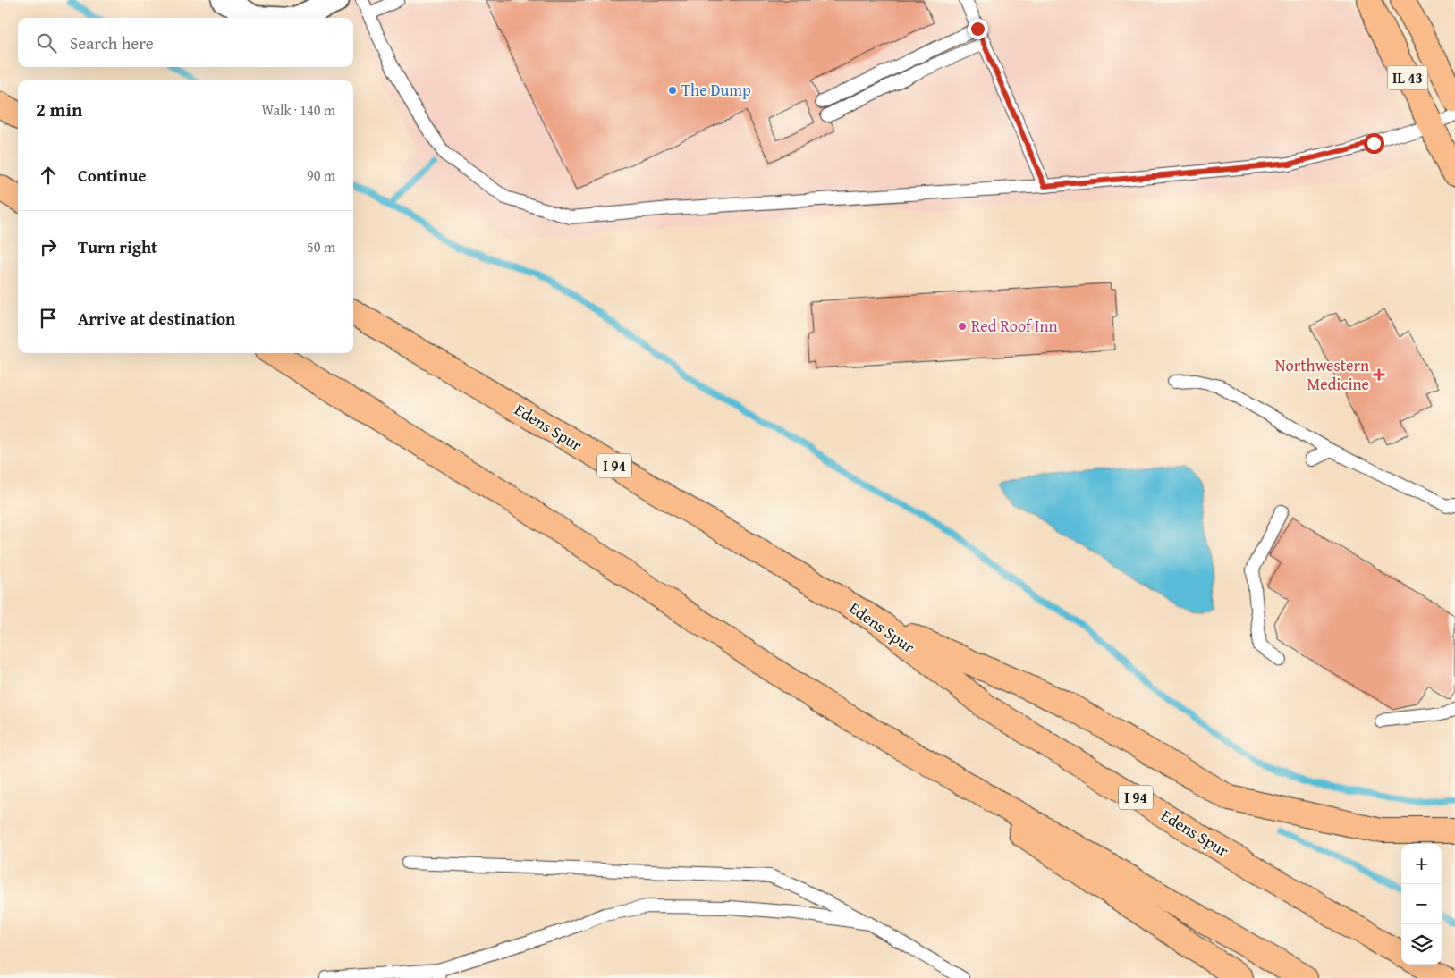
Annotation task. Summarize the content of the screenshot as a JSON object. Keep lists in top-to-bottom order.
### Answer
{
  "streets": {
    "main road": ["IL 43", "Edens Spur", "I 94"]
  },
  "places": {
    "other": ["The Dump", "Red Roof Inn"],
    "health": ["Northwestern Medicine"]
  },
  "page": {
    "search": "Search here",
    "heading": ["2 min", "Walk · 140 m"],
    "list": [
      ["Continue", "90 m"],
      ["Turn right", "50 m"],
      "Arrive at destination"
    ],
    "map_buttons": ["+", "−"]
  }
}
